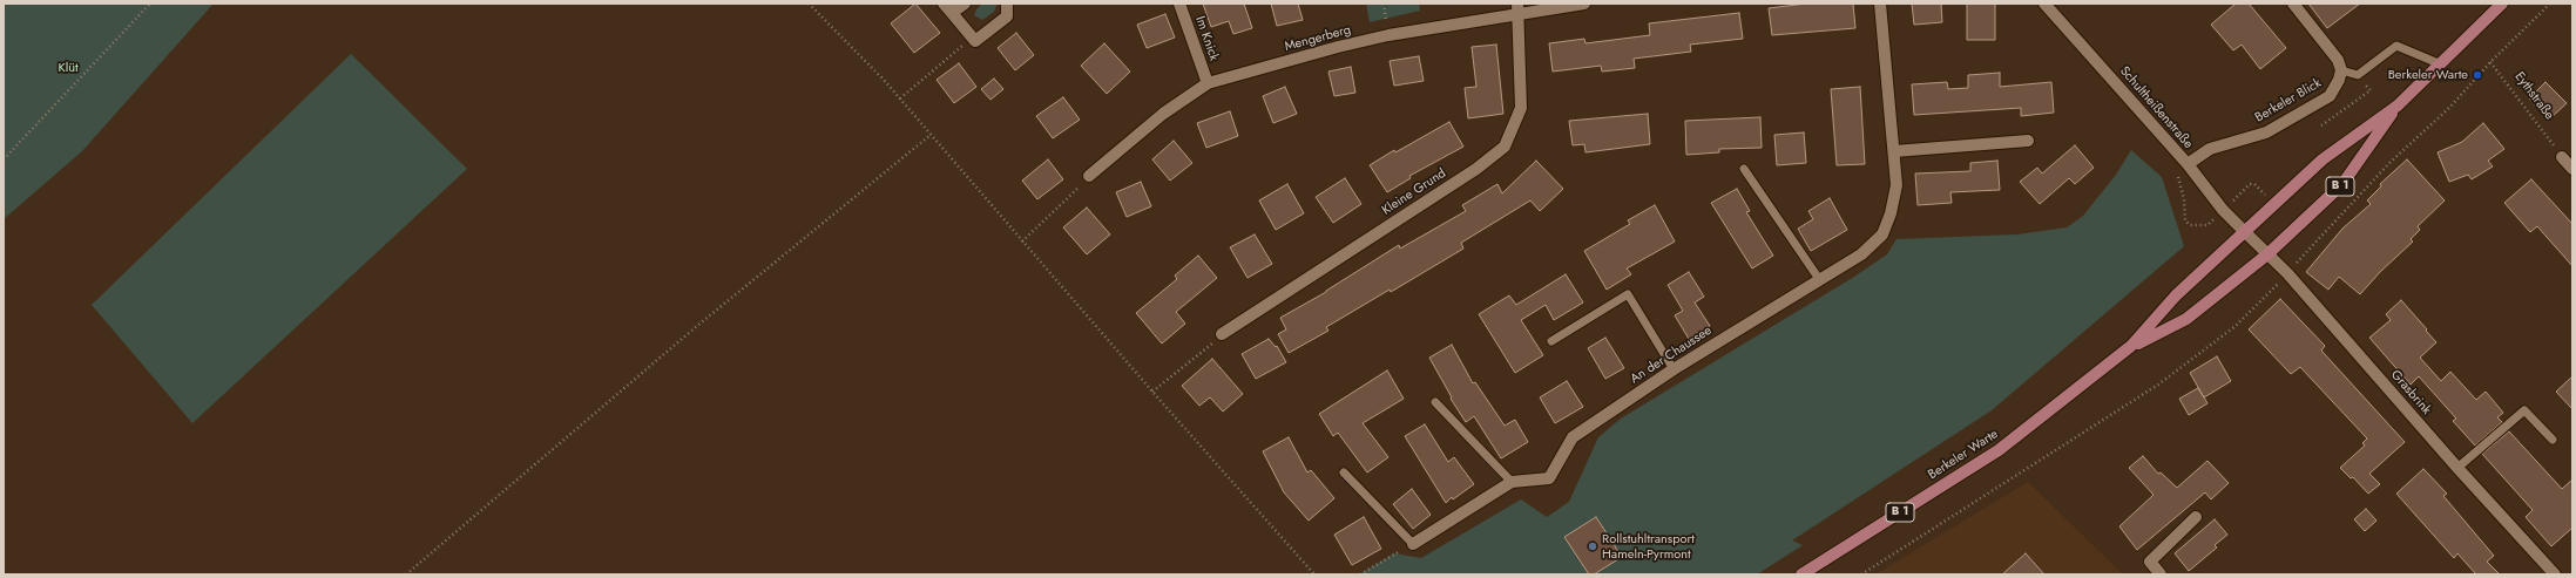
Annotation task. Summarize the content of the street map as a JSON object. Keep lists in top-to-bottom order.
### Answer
{
  "streets": {
    "main road": ["B 1", "Berkeler Warte"],
    "street": [
      "Im Knick",
      "Mengerberg",
      "Berkeler Blick",
      "Schultheißenstraße",
      "Kleine Grund",
      "An der Chaussee",
      "Grasbrink"
    ],
    "path": ["Eythstraße"]
  },
  "crossings": [
    ["Im Knick", "Mengerberg"],
    ["Mengerberg", "Kleine Grund"],
    ["Berkeler Blick", "Schultheißenstraße"],
    ["Schultheißenstraße", "Grasbrink"],
    ["Schultheißenstraße", "Berkeler Warte"],
    ["Grasbrink", "Berkeler Warte"]
  ],
  "parks": ["Klüt"],
  "places": ["Berkeler Warte", "Rollstuhltransport Hameln-Pyrmont"]
}
